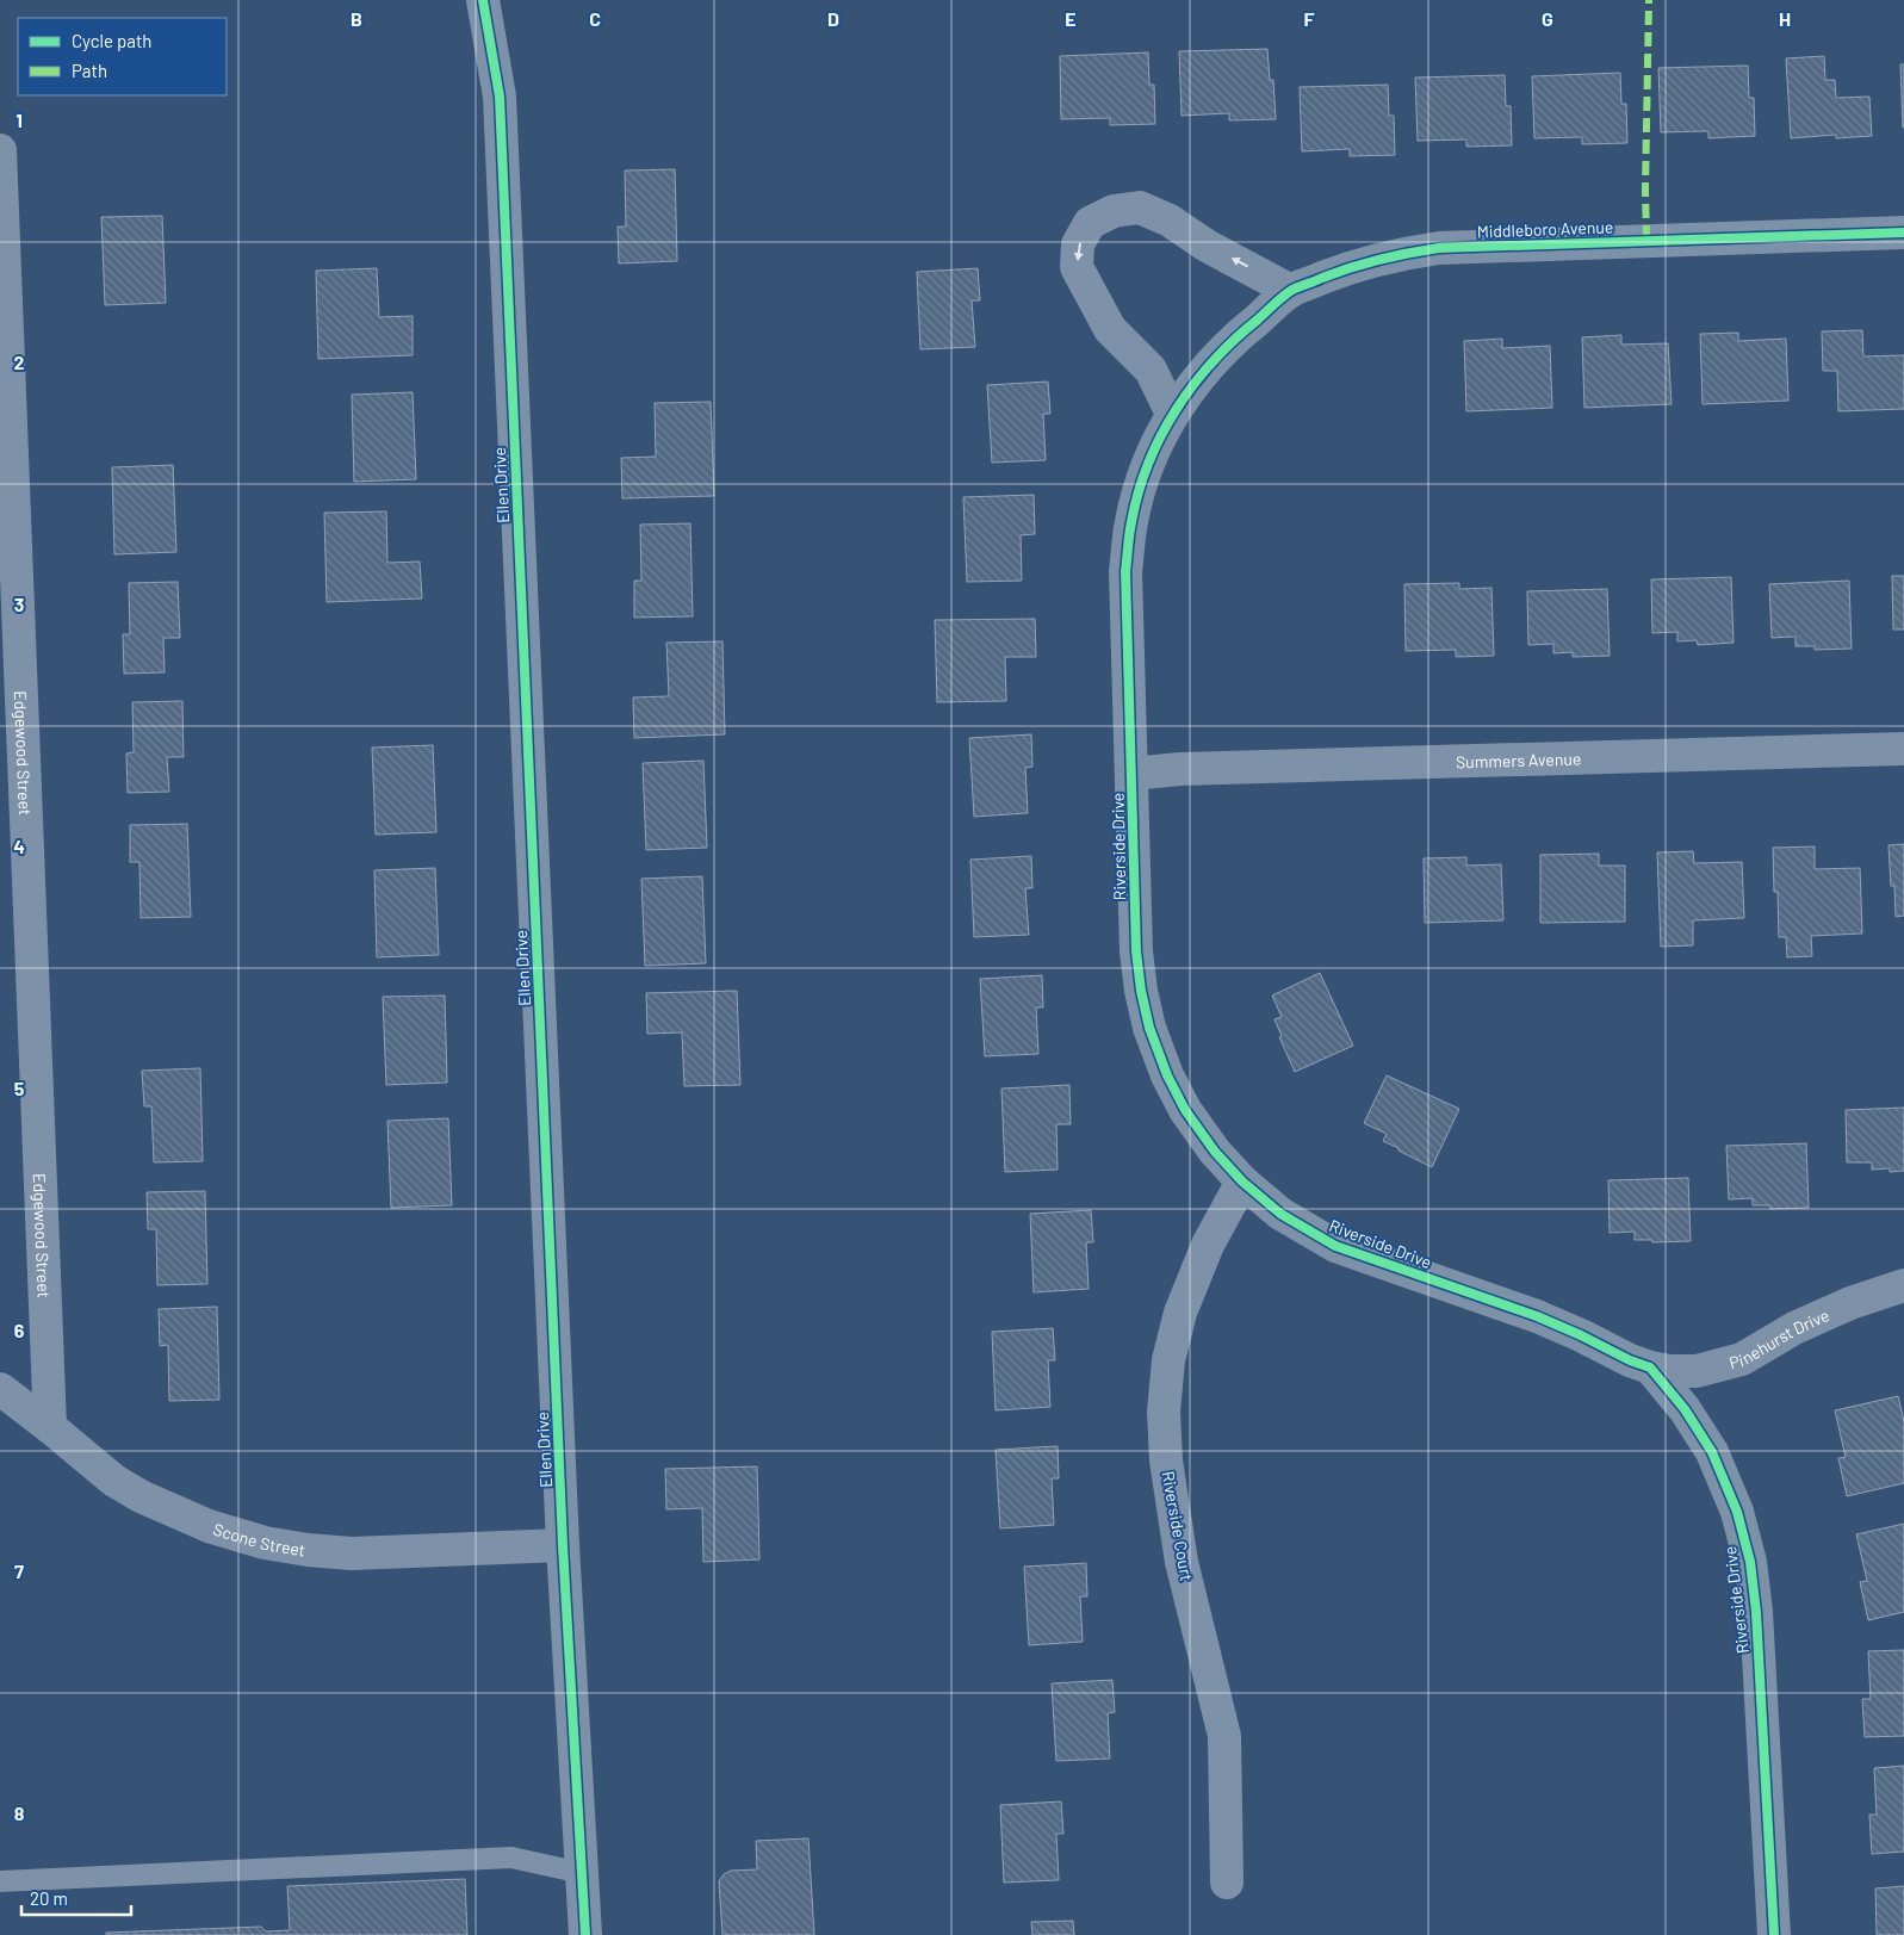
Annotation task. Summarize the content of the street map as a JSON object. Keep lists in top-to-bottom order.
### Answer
{
  "streets": {
    "street": [
      "Middleboro Avenue",
      "Ellen Drive",
      "Edgewood Street",
      "Summers Avenue",
      "Riverside Drive",
      "Pinehurst Drive",
      "Riverside Court",
      "Scone Street"
    ]
  },
  "crossings": [
    ["Middleboro Avenue", "Riverside Drive"],
    ["Ellen Drive", "Scone Street"],
    ["Edgewood Street", "Scone Street"],
    ["Summers Avenue", "Riverside Drive"],
    ["Riverside Drive", "Pinehurst Drive"],
    ["Riverside Drive", "Riverside Court"]
  ],
  "legend": ["Cycle path", "Path"],
  "scale_bar": "20 m",
  "grid": {
    "columns": [
      "B",
      "C",
      "D",
      "E",
      "F",
      "G",
      "H"
    ],
    "rows": [
      "1",
      "2",
      "3",
      "4",
      "5",
      "6",
      "7",
      "8"
    ]
  }
}
